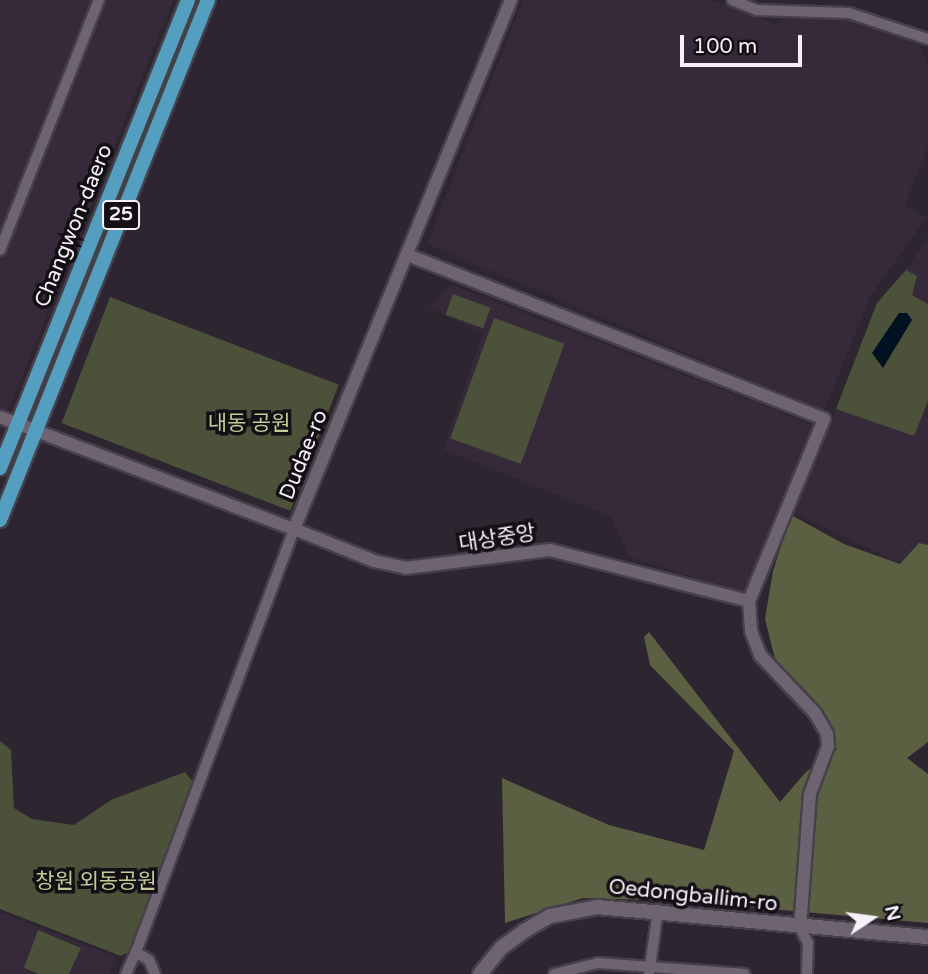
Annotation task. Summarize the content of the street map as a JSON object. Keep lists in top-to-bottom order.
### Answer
{
  "streets": {
    "main road": ["25", "Changwon-daero", "Oedongballim-ro"],
    "street": ["Dudae-ro", "대상중앙"]
  },
  "crossings": [
    ["Changwon-daero", "Dudae-ro"],
    ["Dudae-ro", "대상중앙"],
    ["Dudae-ro", "Oedongballim-ro"],
    ["대상중앙", "Oedongballim-ro"]
  ],
  "parks": ["내동 공원", "창원 외동공원"],
  "scale_bar": "100 m",
  "north": "right"
}
